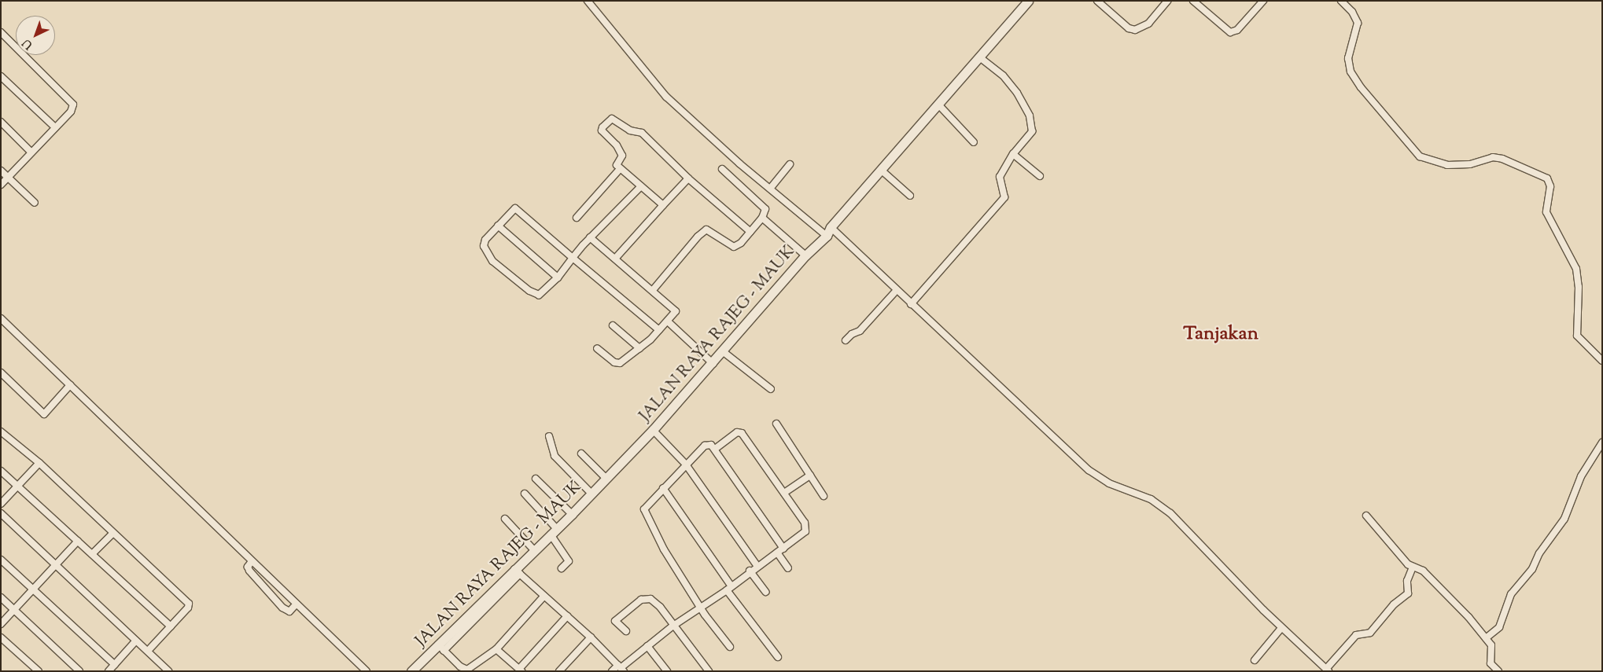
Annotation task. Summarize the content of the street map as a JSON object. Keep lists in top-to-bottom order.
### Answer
{
  "streets": {
    "main road": ["JALAN RAYA RAJEG - MAUK"]
  },
  "districts": ["Tanjakan"],
  "north": "bottom left"
}
